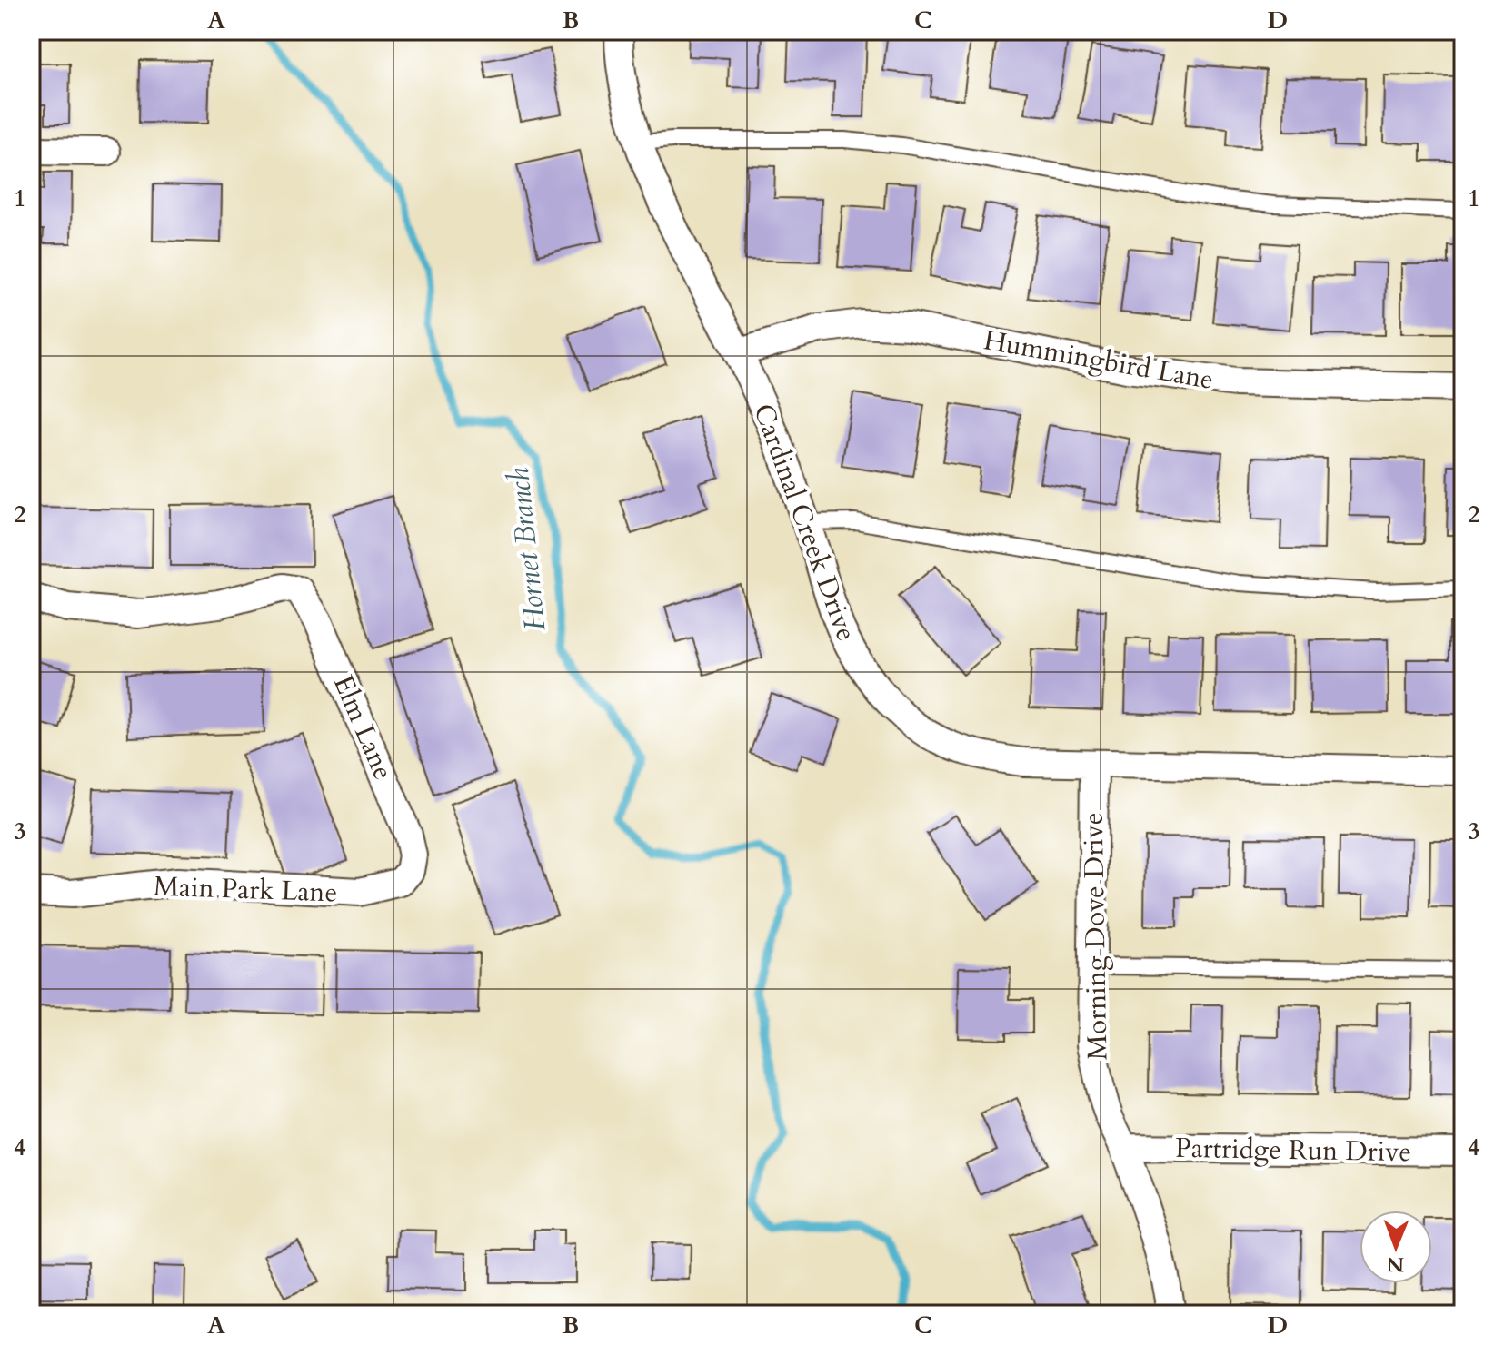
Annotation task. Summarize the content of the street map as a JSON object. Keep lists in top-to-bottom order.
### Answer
{
  "streets": {
    "street": [
      "Hummingbird Lane",
      "Cardinal Creek Drive",
      "Elm Lane",
      "Main Park Lane",
      "Morning Dove Drive",
      "Partridge Run Drive"
    ]
  },
  "crossings": [
    ["Hummingbird Lane", "Cardinal Creek Drive"],
    ["Cardinal Creek Drive", "Morning Dove Drive"],
    ["Elm Lane", "Main Park Lane"],
    ["Morning Dove Drive", "Partridge Run Drive"]
  ],
  "water": ["Hornet Branch"],
  "north": "bottom",
  "grid": {
    "columns": [
      "A",
      "B",
      "C",
      "D"
    ],
    "rows": [
      "1",
      "2",
      "3",
      "4"
    ]
  }
}
